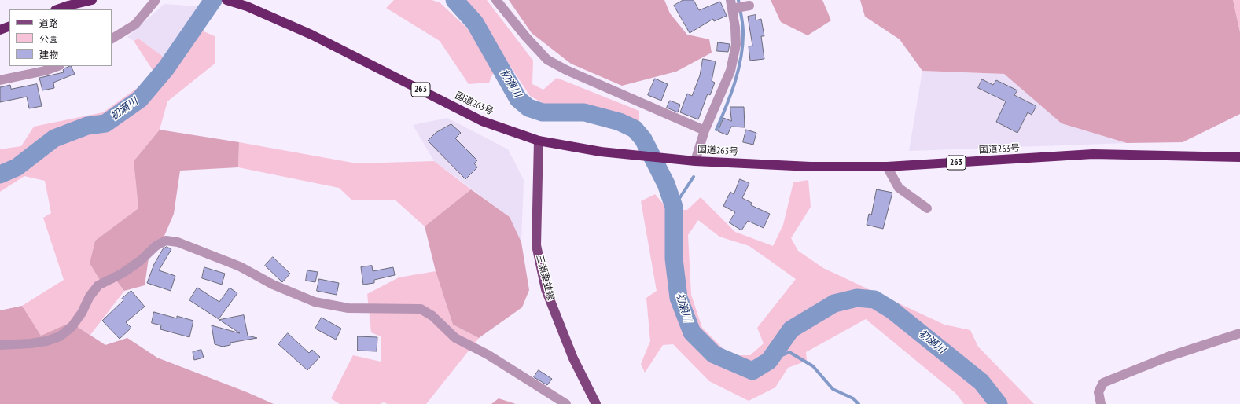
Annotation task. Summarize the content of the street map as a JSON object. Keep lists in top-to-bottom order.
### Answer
{
  "streets": {
    "highway": ["263", "国道263号"],
    "main road": ["三瀬栗並線"]
  },
  "crossings": [
    ["国道263号", "三瀬栗並線"]
  ],
  "water": ["初瀬川"],
  "legend": ["道路", "公園", "建物"]
}
